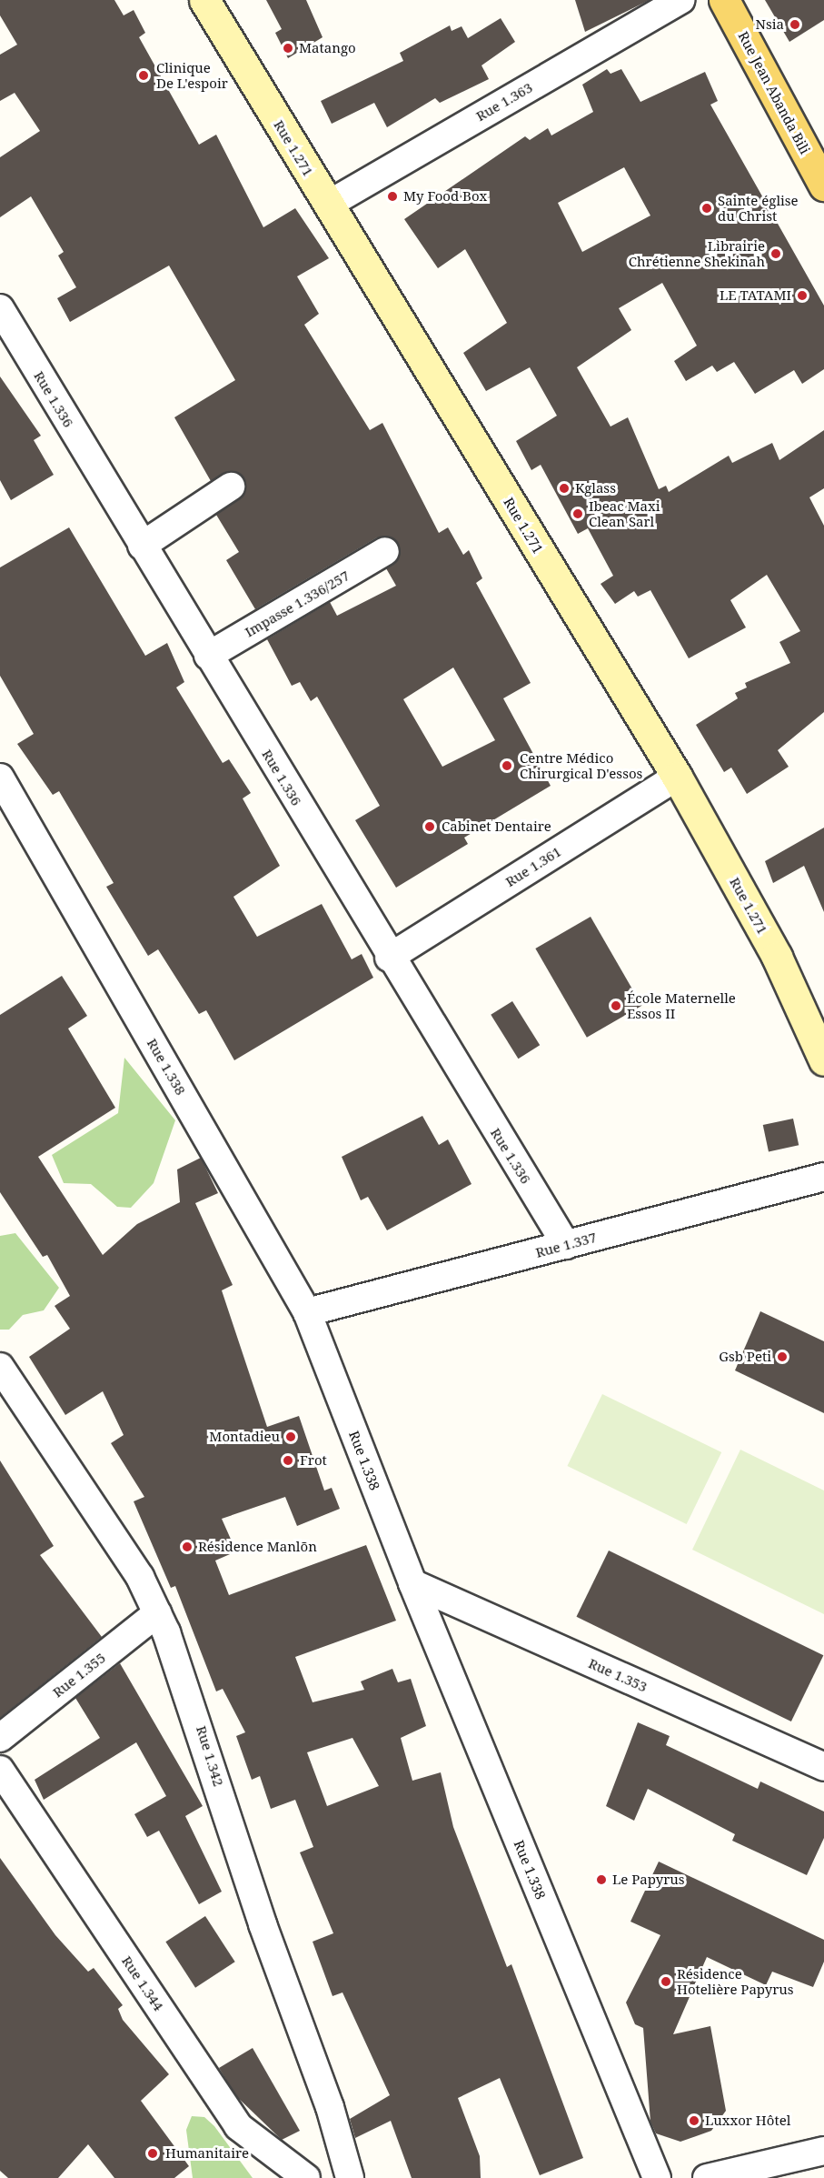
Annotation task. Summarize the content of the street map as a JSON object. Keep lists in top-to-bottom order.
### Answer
{
  "streets": {
    "main road": ["Rue Jean Abanda Bili"],
    "street": [
      "Rue 1.363",
      "Rue 1.271",
      "Rue 1.336",
      "Impasse 1.336/257",
      "Rue 1.361",
      "Rue 1.338",
      "Rue 1.337",
      "Rue 1.355",
      "Rue 1.353",
      "Rue 1.342",
      "Rue 1.344"
    ]
  },
  "crossings": [
    ["Rue 1.363", "Rue 1.271"],
    ["Rue 1.271", "Rue 1.361"],
    ["Rue 1.336", "Impasse 1.336/257"],
    ["Rue 1.336", "Rue 1.361"],
    ["Rue 1.336", "Rue 1.337"],
    ["Rue 1.338", "Rue 1.337"],
    ["Rue 1.338", "Rue 1.353"],
    ["Rue 1.355", "Rue 1.342"]
  ],
  "places": [
    "Nsia",
    "Matango",
    "Clinique De L'espoir",
    "My Food Box",
    "Sainte église du Christ",
    "Librairie Chrétienne Shekinah",
    "LE TATAMI",
    "Kglass",
    "Ibeac Maxi Clean Sarl",
    "Centre Médico Chirurgical D'essos",
    "Cabinet Dentaire",
    "École Maternelle Essos II",
    "Gsb Peti",
    "Montadieu",
    "Frot",
    "Résidence Manlõn",
    "Le Papyrus",
    "Résidence Hotelière Papyrus",
    "Luxxor Hôtel",
    "Humanitaire"
  ]
}
